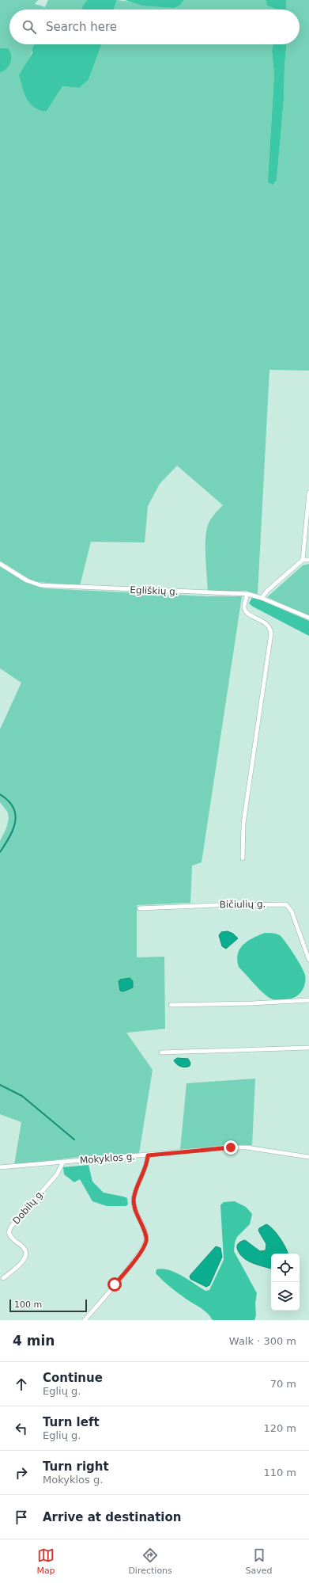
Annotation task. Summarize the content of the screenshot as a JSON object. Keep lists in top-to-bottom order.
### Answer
{
  "streets": {
    "street": [
      "Egliškių g.",
      "Bičiulių g.",
      "Mokyklos g.",
      "Dobilų g."
    ]
  },
  "crossings": [
    ["Mokyklos g.", "Dobilų g."]
  ],
  "scale_bar": "100 m",
  "page": {
    "search": "Search here",
    "scale": "100 m",
    "heading": ["4 min", "Walk · 300 m"],
    "list": [
      ["Continue", "Eglių g.", "70 m"],
      ["Turn left", "Eglių g.", "120 m"],
      ["Turn right", "Mokyklos g.", "110 m"],
      "Arrive at destination"
    ],
    "nav": ["Map", "Directions", "Saved"]
  }
}
